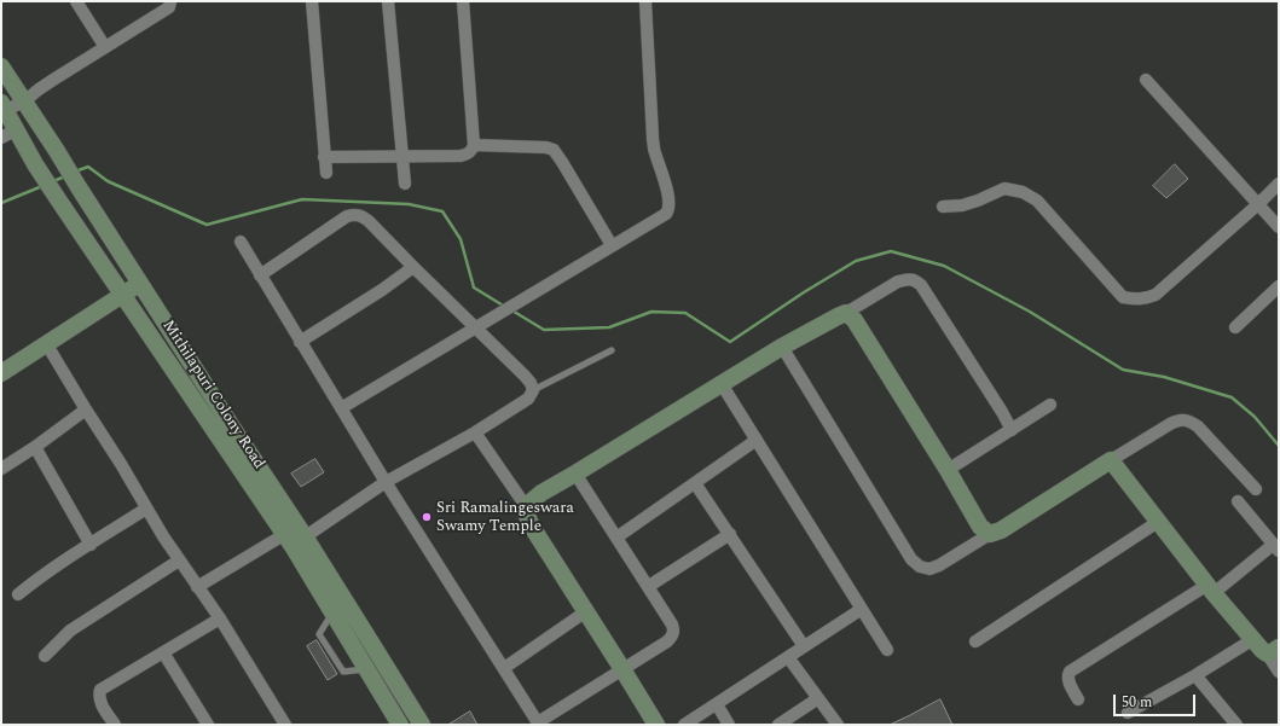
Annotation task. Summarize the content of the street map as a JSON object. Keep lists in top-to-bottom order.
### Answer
{
  "streets": {
    "street": ["Mithilapuri Colony Road"]
  },
  "places": ["Sri Ramalingeswara Swamy Temple"],
  "scale_bar": "50 m"
}
